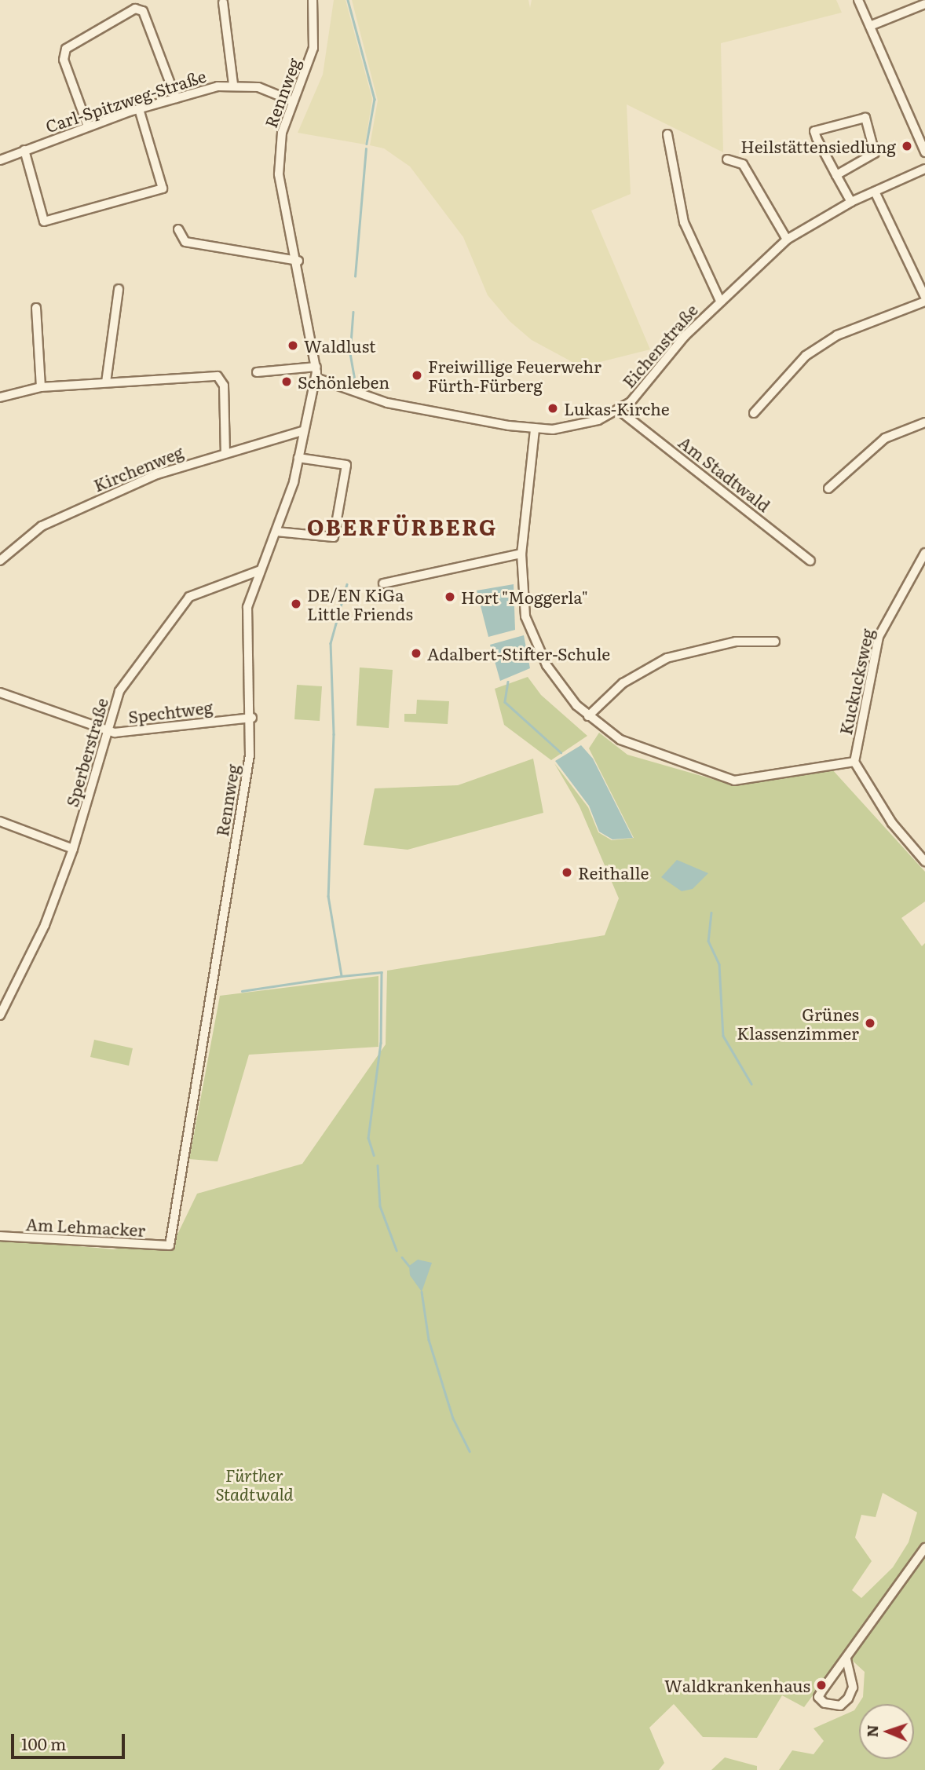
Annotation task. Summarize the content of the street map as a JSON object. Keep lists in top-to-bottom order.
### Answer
{
  "streets": {
    "street": [
      "Rennweg",
      "Carl-Spitzweg-Straße",
      "Eichenstraße",
      "Kirchenweg",
      "Am Stadtwald",
      "Kuckucksweg",
      "Spechtweg",
      "Sperberstraße",
      "Am Lehmacker"
    ]
  },
  "crossings": [
    ["Rennweg", "Carl-Spitzweg-Straße"],
    ["Rennweg", "Eichenstraße"],
    ["Rennweg", "Kirchenweg"],
    ["Rennweg", "Spechtweg"],
    ["Rennweg", "Sperberstraße"],
    ["Rennweg", "Am Lehmacker"],
    ["Eichenstraße", "Am Stadtwald"],
    ["Spechtweg", "Sperberstraße"]
  ],
  "districts": ["OBERFÜRBERG"],
  "parks": ["Fürther Stadtwald"],
  "places": [
    "Heilstättensiedlung",
    "Waldlust",
    "Freiwillige Feuerwehr Fürth-Fürberg",
    "Schönleben",
    "Lukas-Kirche",
    "Hort \"Moggerla\"",
    "DE/EN KiGa Little Friends",
    "Adalbert-Stifter-Schule",
    "Reithalle",
    "Grünes Klassenzimmer",
    "Waldkrankenhaus"
  ],
  "scale_bar": "100 m",
  "north": "left"
}
